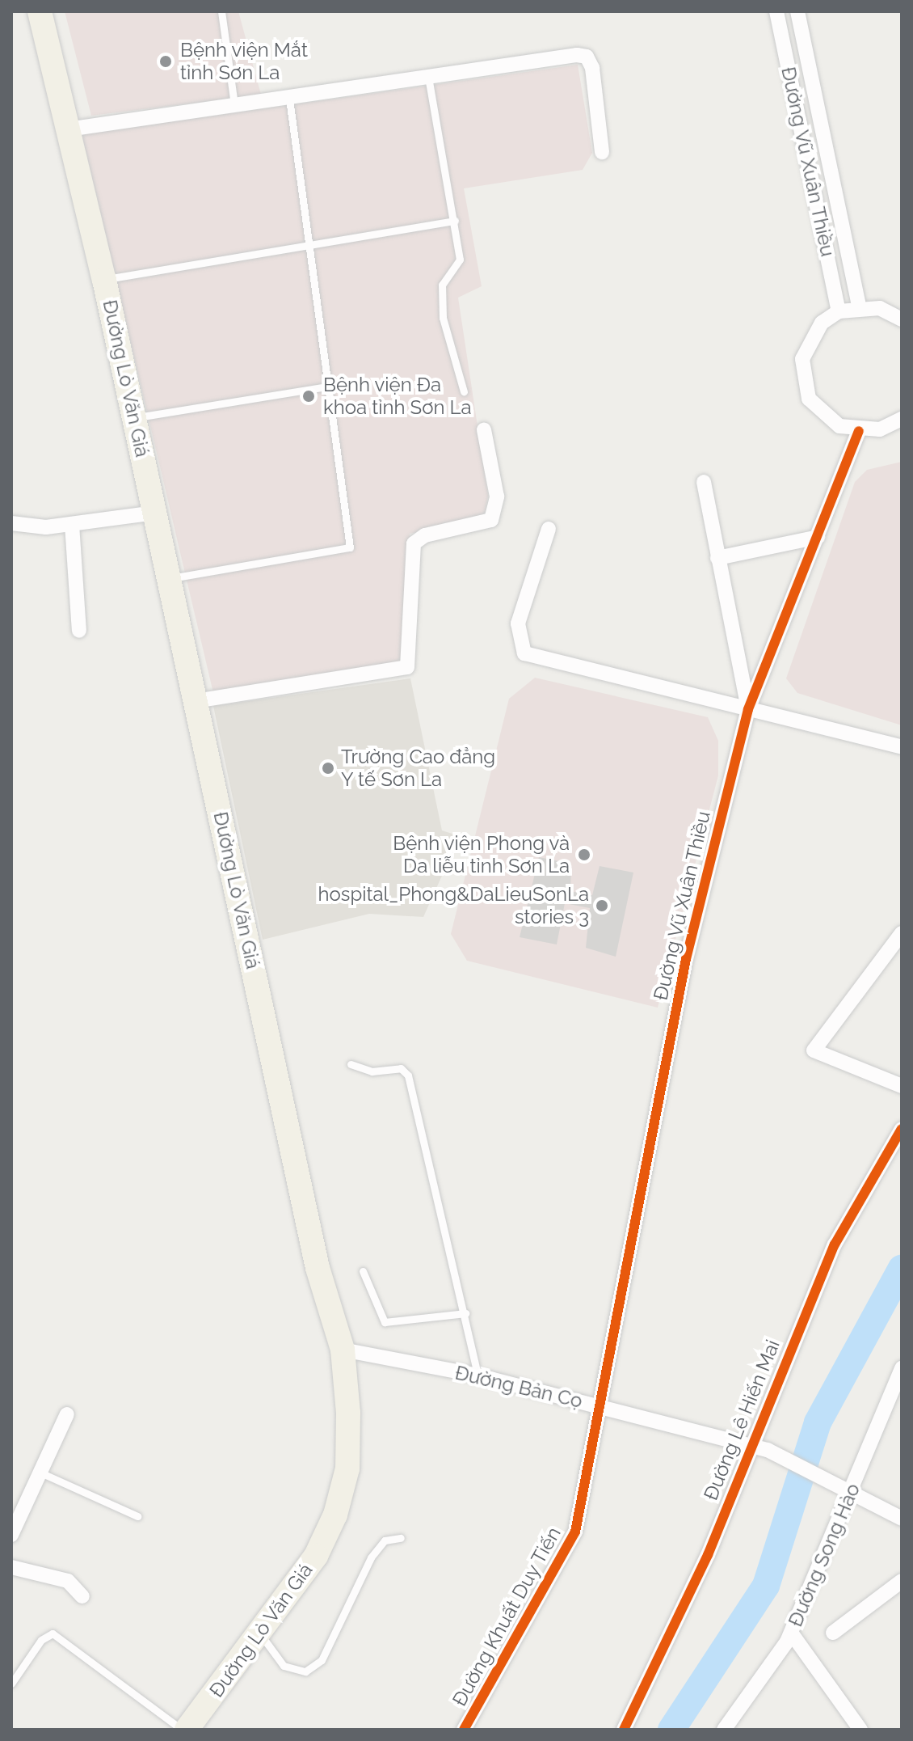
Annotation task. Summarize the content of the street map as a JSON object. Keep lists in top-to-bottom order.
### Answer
{
  "streets": {
    "highway": ["Đường Lò Văn Giá"],
    "street": [
      "Đường Vũ Xuân Thiều",
      "Đường Bản Cọ",
      "Đường Lê Hiến Mai",
      "Đường Song Hào",
      "Đường Khuất Duy Tiến"
    ]
  },
  "crossings": [
    ["Đường Vũ Xuân Thiều", "Đường Bản Cọ"],
    ["Đường Vũ Xuân Thiều", "Đường Khuất Duy Tiến"],
    ["Đường Lò Văn Giá", "Đường Bản Cọ"],
    ["Đường Bản Cọ", "Đường Lê Hiến Mai"],
    ["Đường Bản Cọ", "Đường Song Hào"],
    ["Đường Bản Cọ", "Đường Khuất Duy Tiến"]
  ],
  "places": [
    "Bệnh viện Mắt tỉnh Sơn La",
    "Bệnh viện Đa khoa tỉnh Sơn La",
    "Trường Cao đẳng Y tế Sơn La",
    "Bệnh viện Phong và Da liễu tỉnh Sơn La",
    "hospital_Phong&DaLieuSonLa stories 3"
  ]
}
